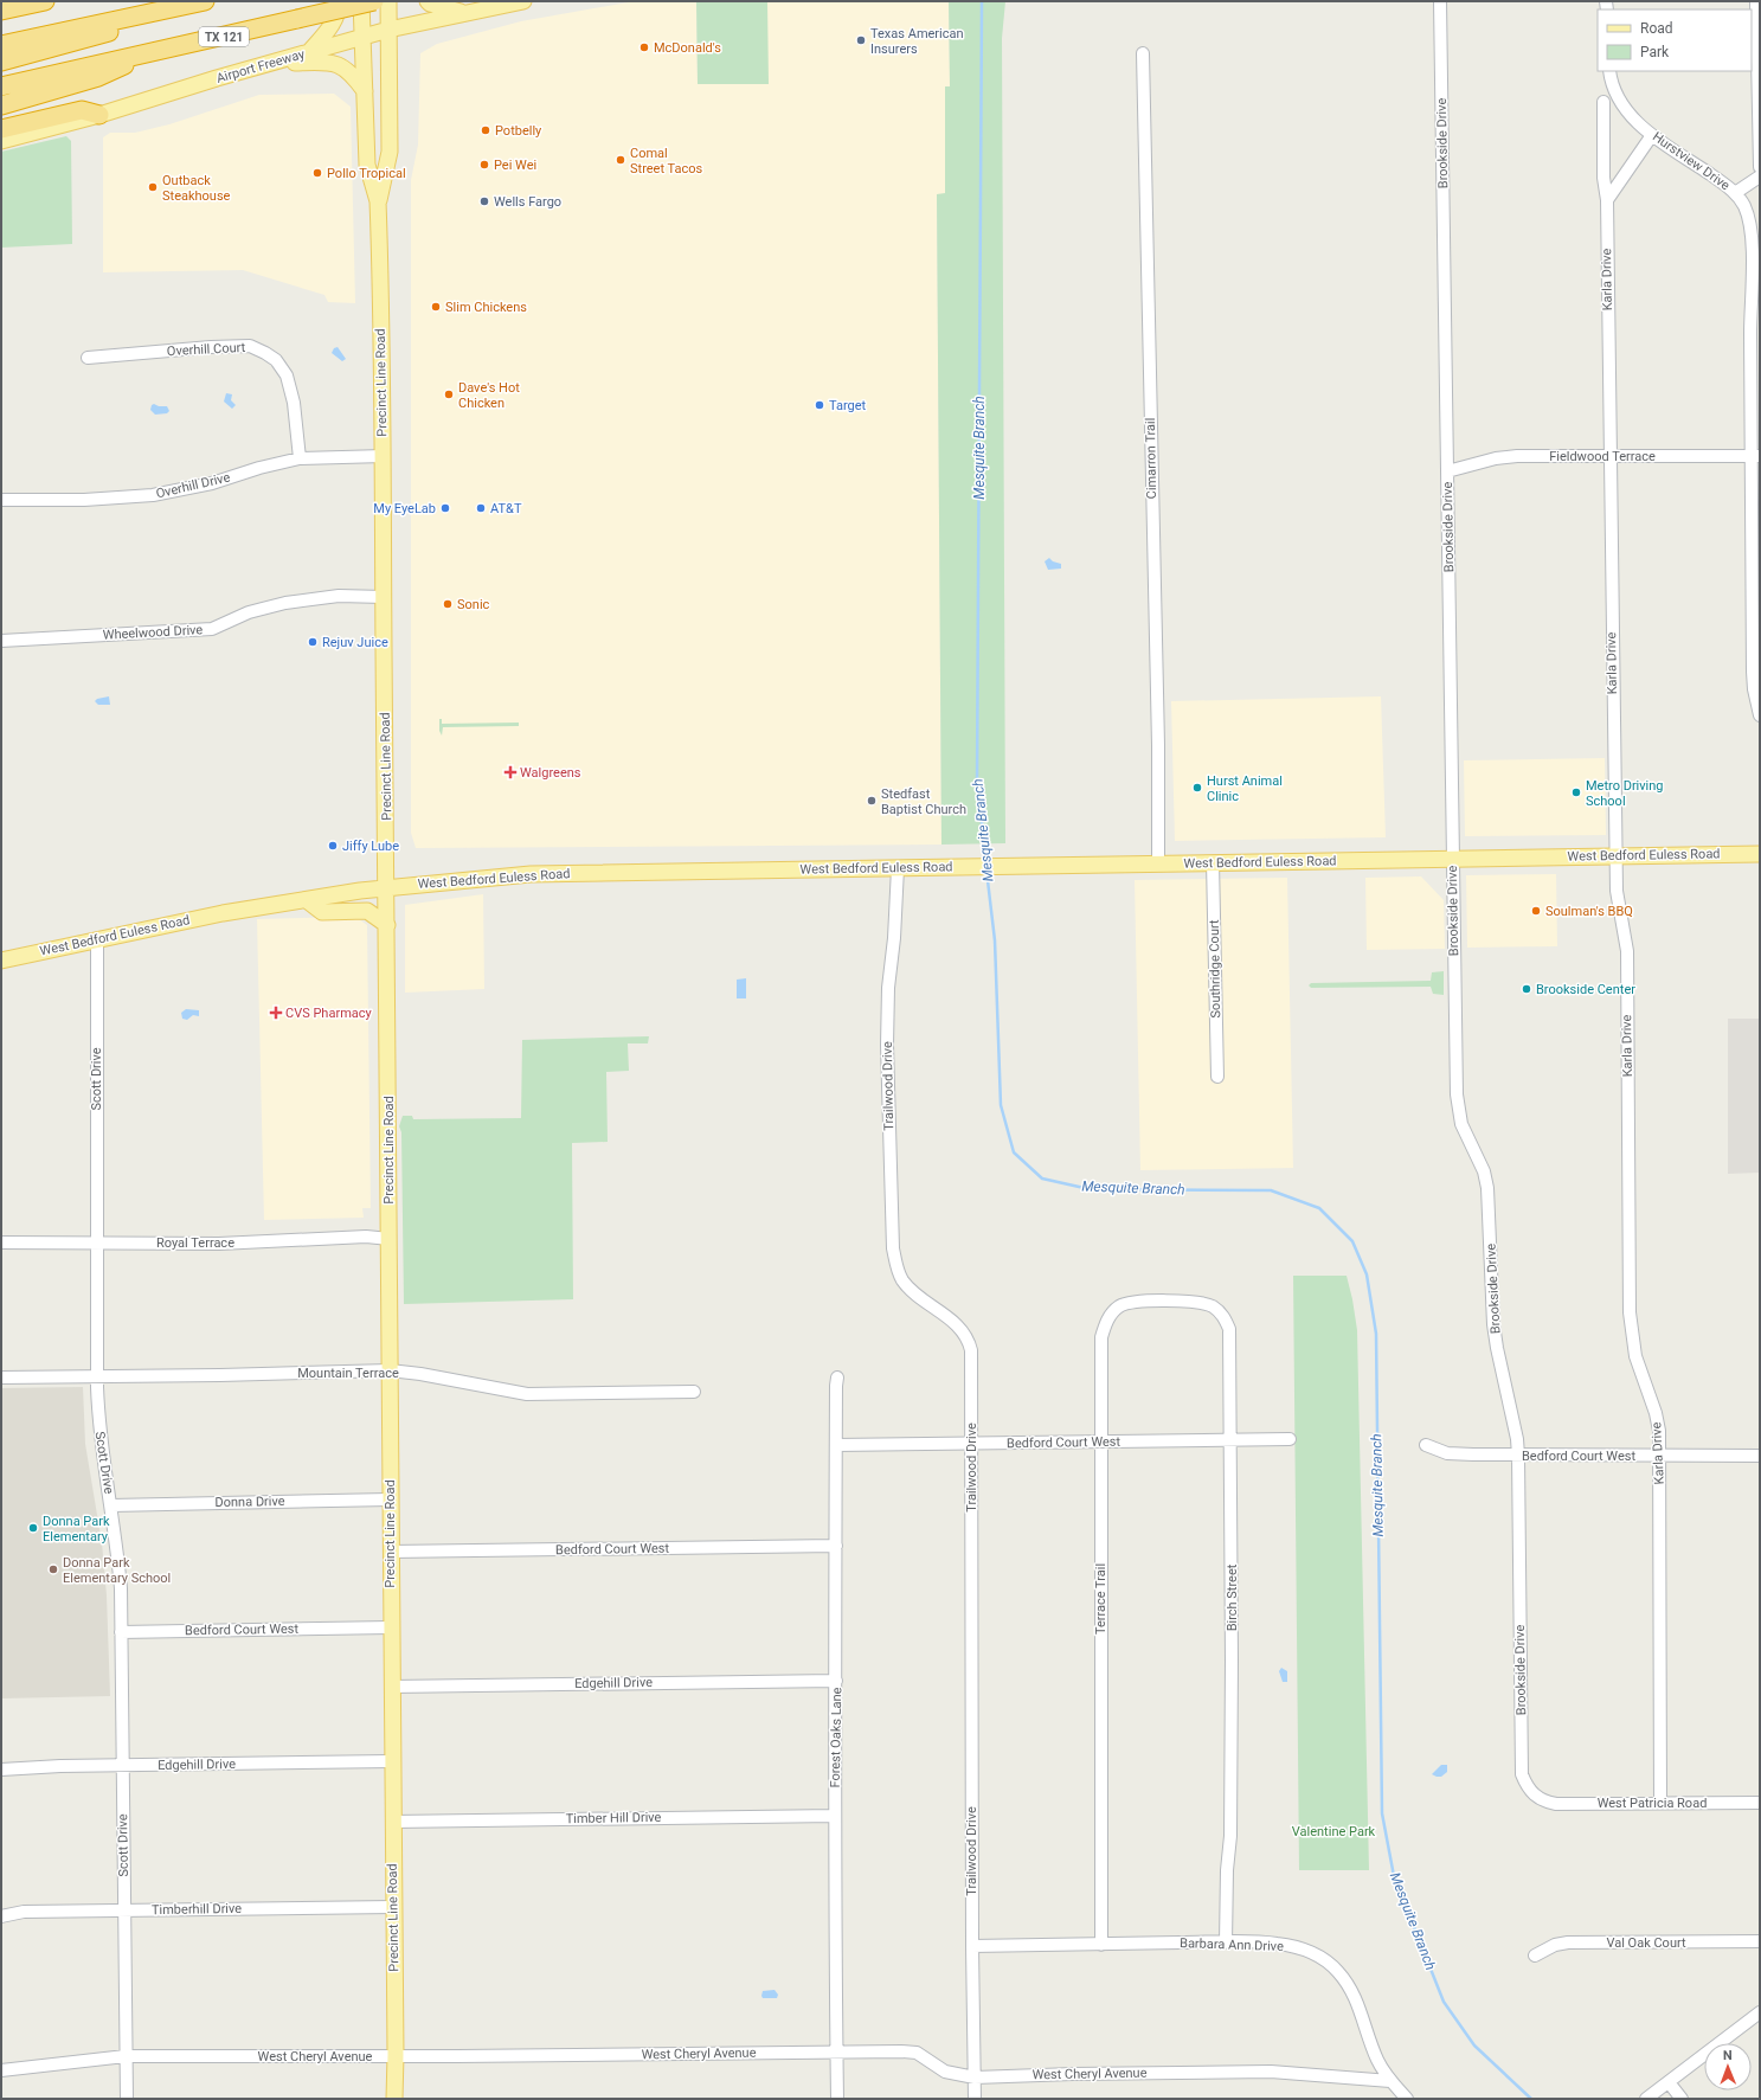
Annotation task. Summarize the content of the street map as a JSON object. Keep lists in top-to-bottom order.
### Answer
{
  "streets": {
    "highway": ["TX 121"],
    "main road": ["Airport Freeway", "Precinct Line Road", "West Bedford Euless Road"],
    "street": [
      "Brookside Drive",
      "Hurstview Drive",
      "Karla Drive",
      "Overhill Court",
      "Fieldwood Terrace",
      "Cimarron Trail",
      "Overhill Drive",
      "Wheelwood Drive",
      "Southridge Court",
      "Scott Drive",
      "Trailwood Drive",
      "Royal Terrace",
      "Mountain Terrace",
      "Bedford Court West",
      "Donna Drive",
      "Birch Street",
      "Terrace Trail",
      "Edgehill Drive",
      "Forest Oaks Lane",
      "West Patricia Road",
      "Timber Hill Drive",
      "Timberhill Drive",
      "Val Oak Court",
      "Barbara Ann Drive",
      "West Cheryl Avenue"
    ]
  },
  "crossings": [
    ["Airport Freeway", "Precinct Line Road"],
    ["Brookside Drive", "Fieldwood Terrace"],
    ["Brookside Drive", "West Bedford Euless Road"],
    ["Brookside Drive", "Bedford Court West"],
    ["Brookside Drive", "West Patricia Road"],
    ["Hurstview Drive", "Fieldwood Terrace"],
    ["Karla Drive", "Fieldwood Terrace"],
    ["Karla Drive", "West Bedford Euless Road"],
    ["Karla Drive", "Bedford Court West"],
    ["Karla Drive", "West Patricia Road"],
    ["Overhill Court", "Overhill Drive"],
    ["Precinct Line Road", "Overhill Drive"],
    ["Precinct Line Road", "Wheelwood Drive"],
    ["Precinct Line Road", "West Bedford Euless Road"],
    ["Precinct Line Road", "Royal Terrace"],
    ["Precinct Line Road", "Mountain Terrace"],
    ["Precinct Line Road", "Bedford Court West"],
    ["Precinct Line Road", "Donna Drive"],
    ["Precinct Line Road", "Edgehill Drive"],
    ["Precinct Line Road", "Timber Hill Drive"],
    ["Precinct Line Road", "Timberhill Drive"],
    ["Precinct Line Road", "West Cheryl Avenue"],
    ["Cimarron Trail", "West Bedford Euless Road"],
    ["West Bedford Euless Road", "Southridge Court"],
    ["West Bedford Euless Road", "Scott Drive"],
    ["West Bedford Euless Road", "Trailwood Drive"],
    ["Scott Drive", "Royal Terrace"],
    ["Scott Drive", "Mountain Terrace"],
    ["Scott Drive", "Bedford Court West"],
    ["Scott Drive", "Donna Drive"],
    ["Scott Drive", "Edgehill Drive"],
    ["Scott Drive", "Timberhill Drive"],
    ["Scott Drive", "West Cheryl Avenue"],
    ["Trailwood Drive", "Bedford Court West"],
    ["Trailwood Drive", "Barbara Ann Drive"],
    ["Trailwood Drive", "West Cheryl Avenue"],
    ["Bedford Court West", "Birch Street"],
    ["Bedford Court West", "Terrace Trail"],
    ["Bedford Court West", "Forest Oaks Lane"],
    ["Birch Street", "Terrace Trail"],
    ["Birch Street", "Barbara Ann Drive"],
    ["Terrace Trail", "Barbara Ann Drive"],
    ["Edgehill Drive", "Forest Oaks Lane"],
    ["Forest Oaks Lane", "Timber Hill Drive"],
    ["Forest Oaks Lane", "West Cheryl Avenue"],
    ["Barbara Ann Drive", "West Cheryl Avenue"]
  ],
  "water": ["Mesquite Branch"],
  "parks": ["Valentine Park"],
  "places": {
    "other": [
      "Texas American Insurers",
      "McDonald's",
      "Potbelly",
      "Comal Street Tacos",
      "Pei Wei",
      "Pollo Tropical",
      "Outback Steakhouse",
      "Wells Fargo",
      "Slim Chickens",
      "Dave's Hot Chicken",
      "Target",
      "My EyeLab",
      "AT&T",
      "Sonic",
      "Rejuv Juice",
      "Hurst Animal Clinic",
      "Metro Driving School",
      "Stedfast Baptist Church",
      "Jiffy Lube",
      "Soulman's BBQ",
      "Brookside Center",
      "Donna Park Elementary",
      "Donna Park Elementary School"
    ],
    "health": ["Walgreens", "CVS Pharmacy"]
  },
  "legend": ["Road", "Park"],
  "north": "top"
}
